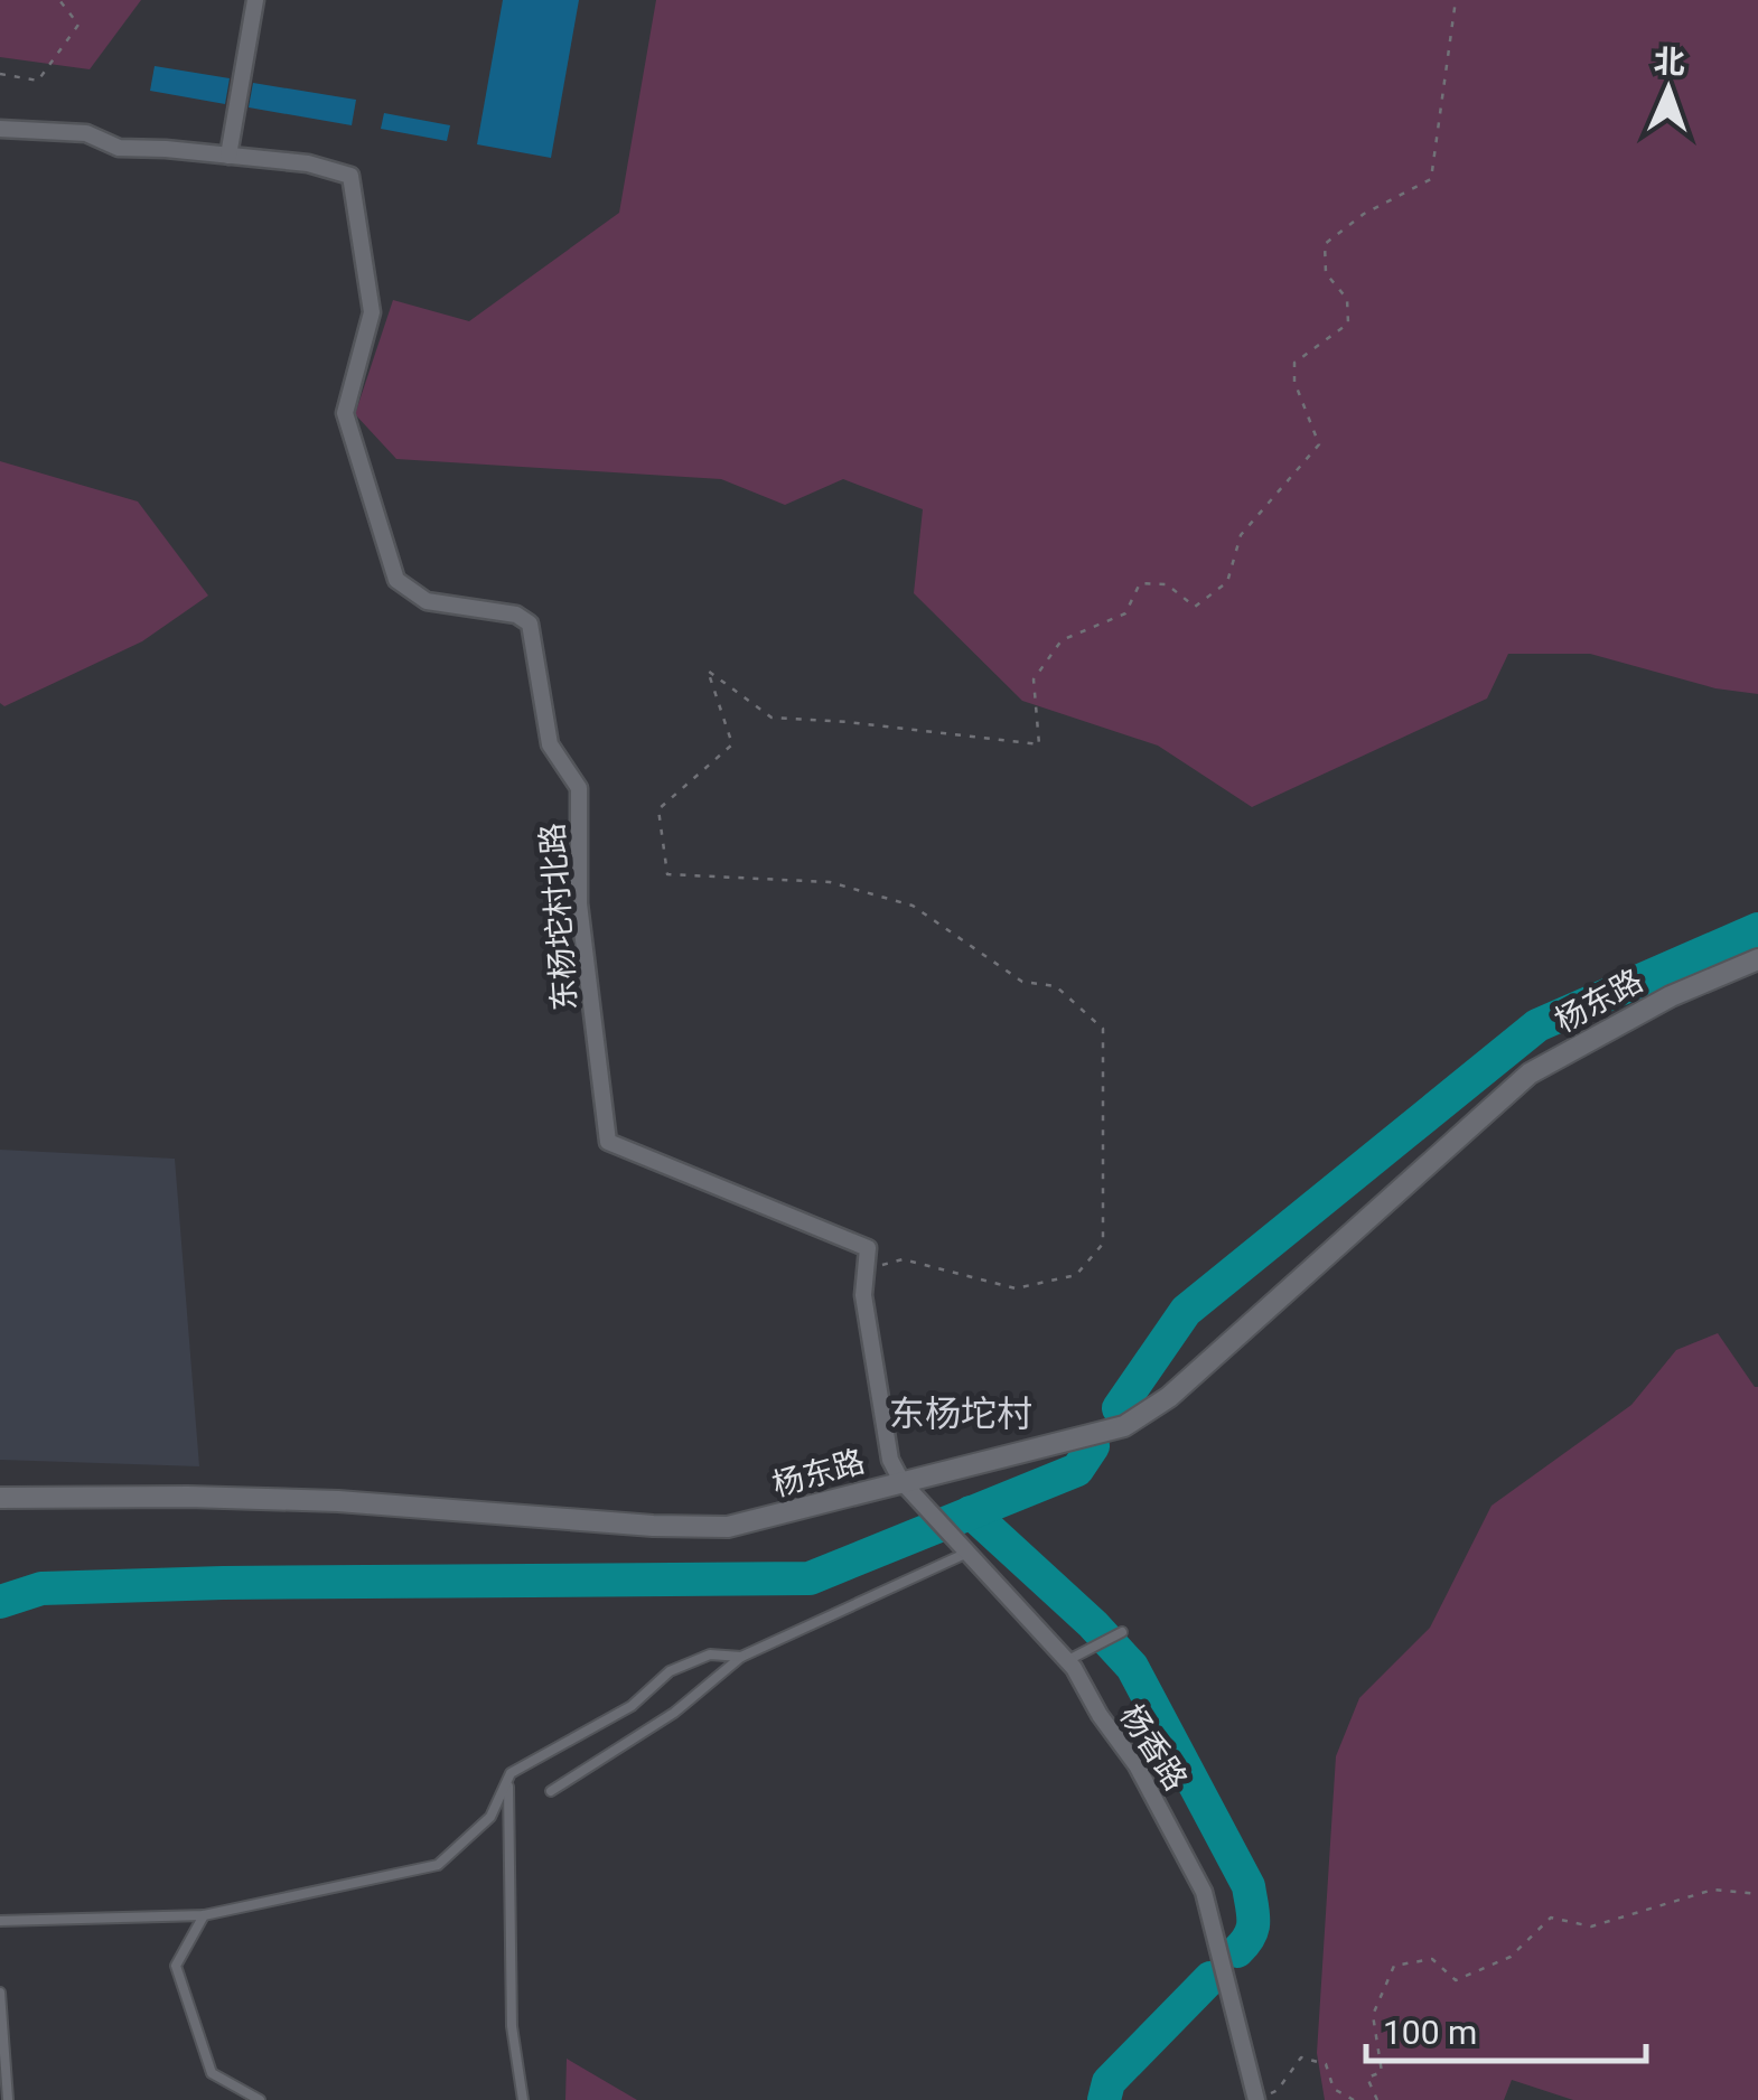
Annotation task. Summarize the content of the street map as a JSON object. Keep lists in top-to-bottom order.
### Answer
{
  "streets": {
    "street": ["东杨坨村北路", "杨东路", "杨香路"]
  },
  "crossings": [
    ["杨东路", "杨香路"]
  ],
  "districts": ["东杨坨村"],
  "scale_bar": "100 m",
  "north": "top"
}
